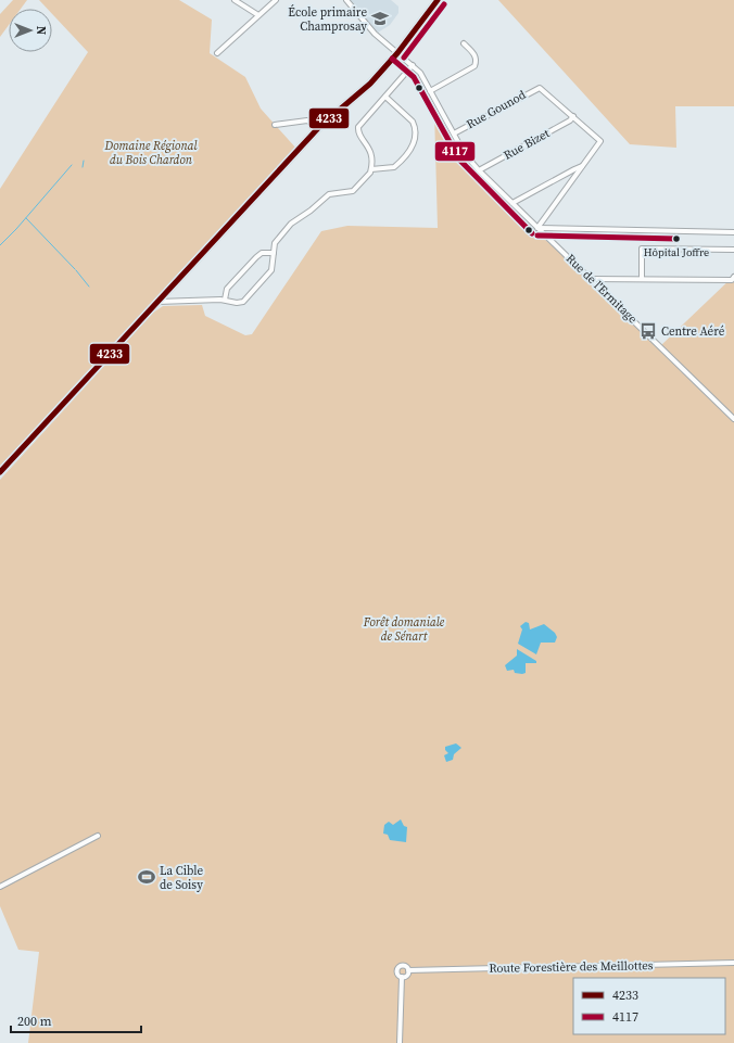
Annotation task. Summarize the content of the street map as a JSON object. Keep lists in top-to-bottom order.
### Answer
{
  "streets": {
    "street": [
      "Rue Gounod",
      "Rue Bizet",
      "Rue de l'Ermitage",
      "Route Forestière des Meillottes"
    ]
  },
  "crossings": [
    ["Rue Gounod", "Rue Bizet"],
    ["Rue Gounod", "Rue de l'Ermitage"],
    ["Rue Bizet", "Rue de l'Ermitage"]
  ],
  "parks": ["Domaine Régional du Bois Chardon", "Forêt domaniale de Sénart"],
  "places": {
    "school or university": ["École primaire Champrosay"],
    "other": ["Hôpital Joffre"],
    "bus stop": ["Centre Aéré"],
    "sports": ["La Cible de Soisy"]
  },
  "lines": ["transit line 4233", "transit line 4117"],
  "legend": ["4233", "4117"],
  "scale_bar": "200 m",
  "north": "right"
}
